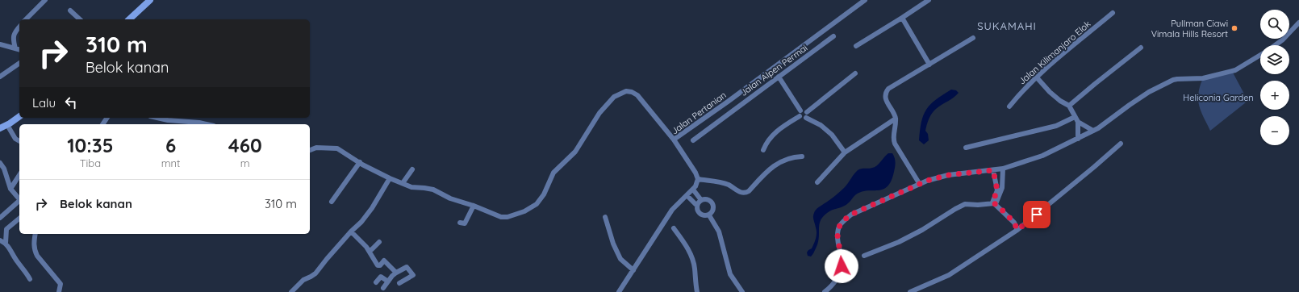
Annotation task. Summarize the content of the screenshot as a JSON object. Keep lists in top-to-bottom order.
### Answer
{
  "streets": {
    "street": ["Jalan Kilimanjaro Elok", "Jalan Alpen Permai", "Jalan Pertanian"]
  },
  "districts": ["SUKAMAHI"],
  "parks": ["Heliconia Garden"],
  "places": ["Pullman Ciawi Vimala Hills Resort"],
  "page": {
    "map_buttons": ["+", "−"],
    "turn": ["310 m", "Belok kanan"],
    "then": "Lalu",
    "eta": [
      "10:35",
      "Tiba",
      "6",
      "mnt",
      "460",
      "m"
    ],
    "list": [
      {
        "name": "Belok kanan",
        "value": "310 m"
      }
    ]
  }
}
